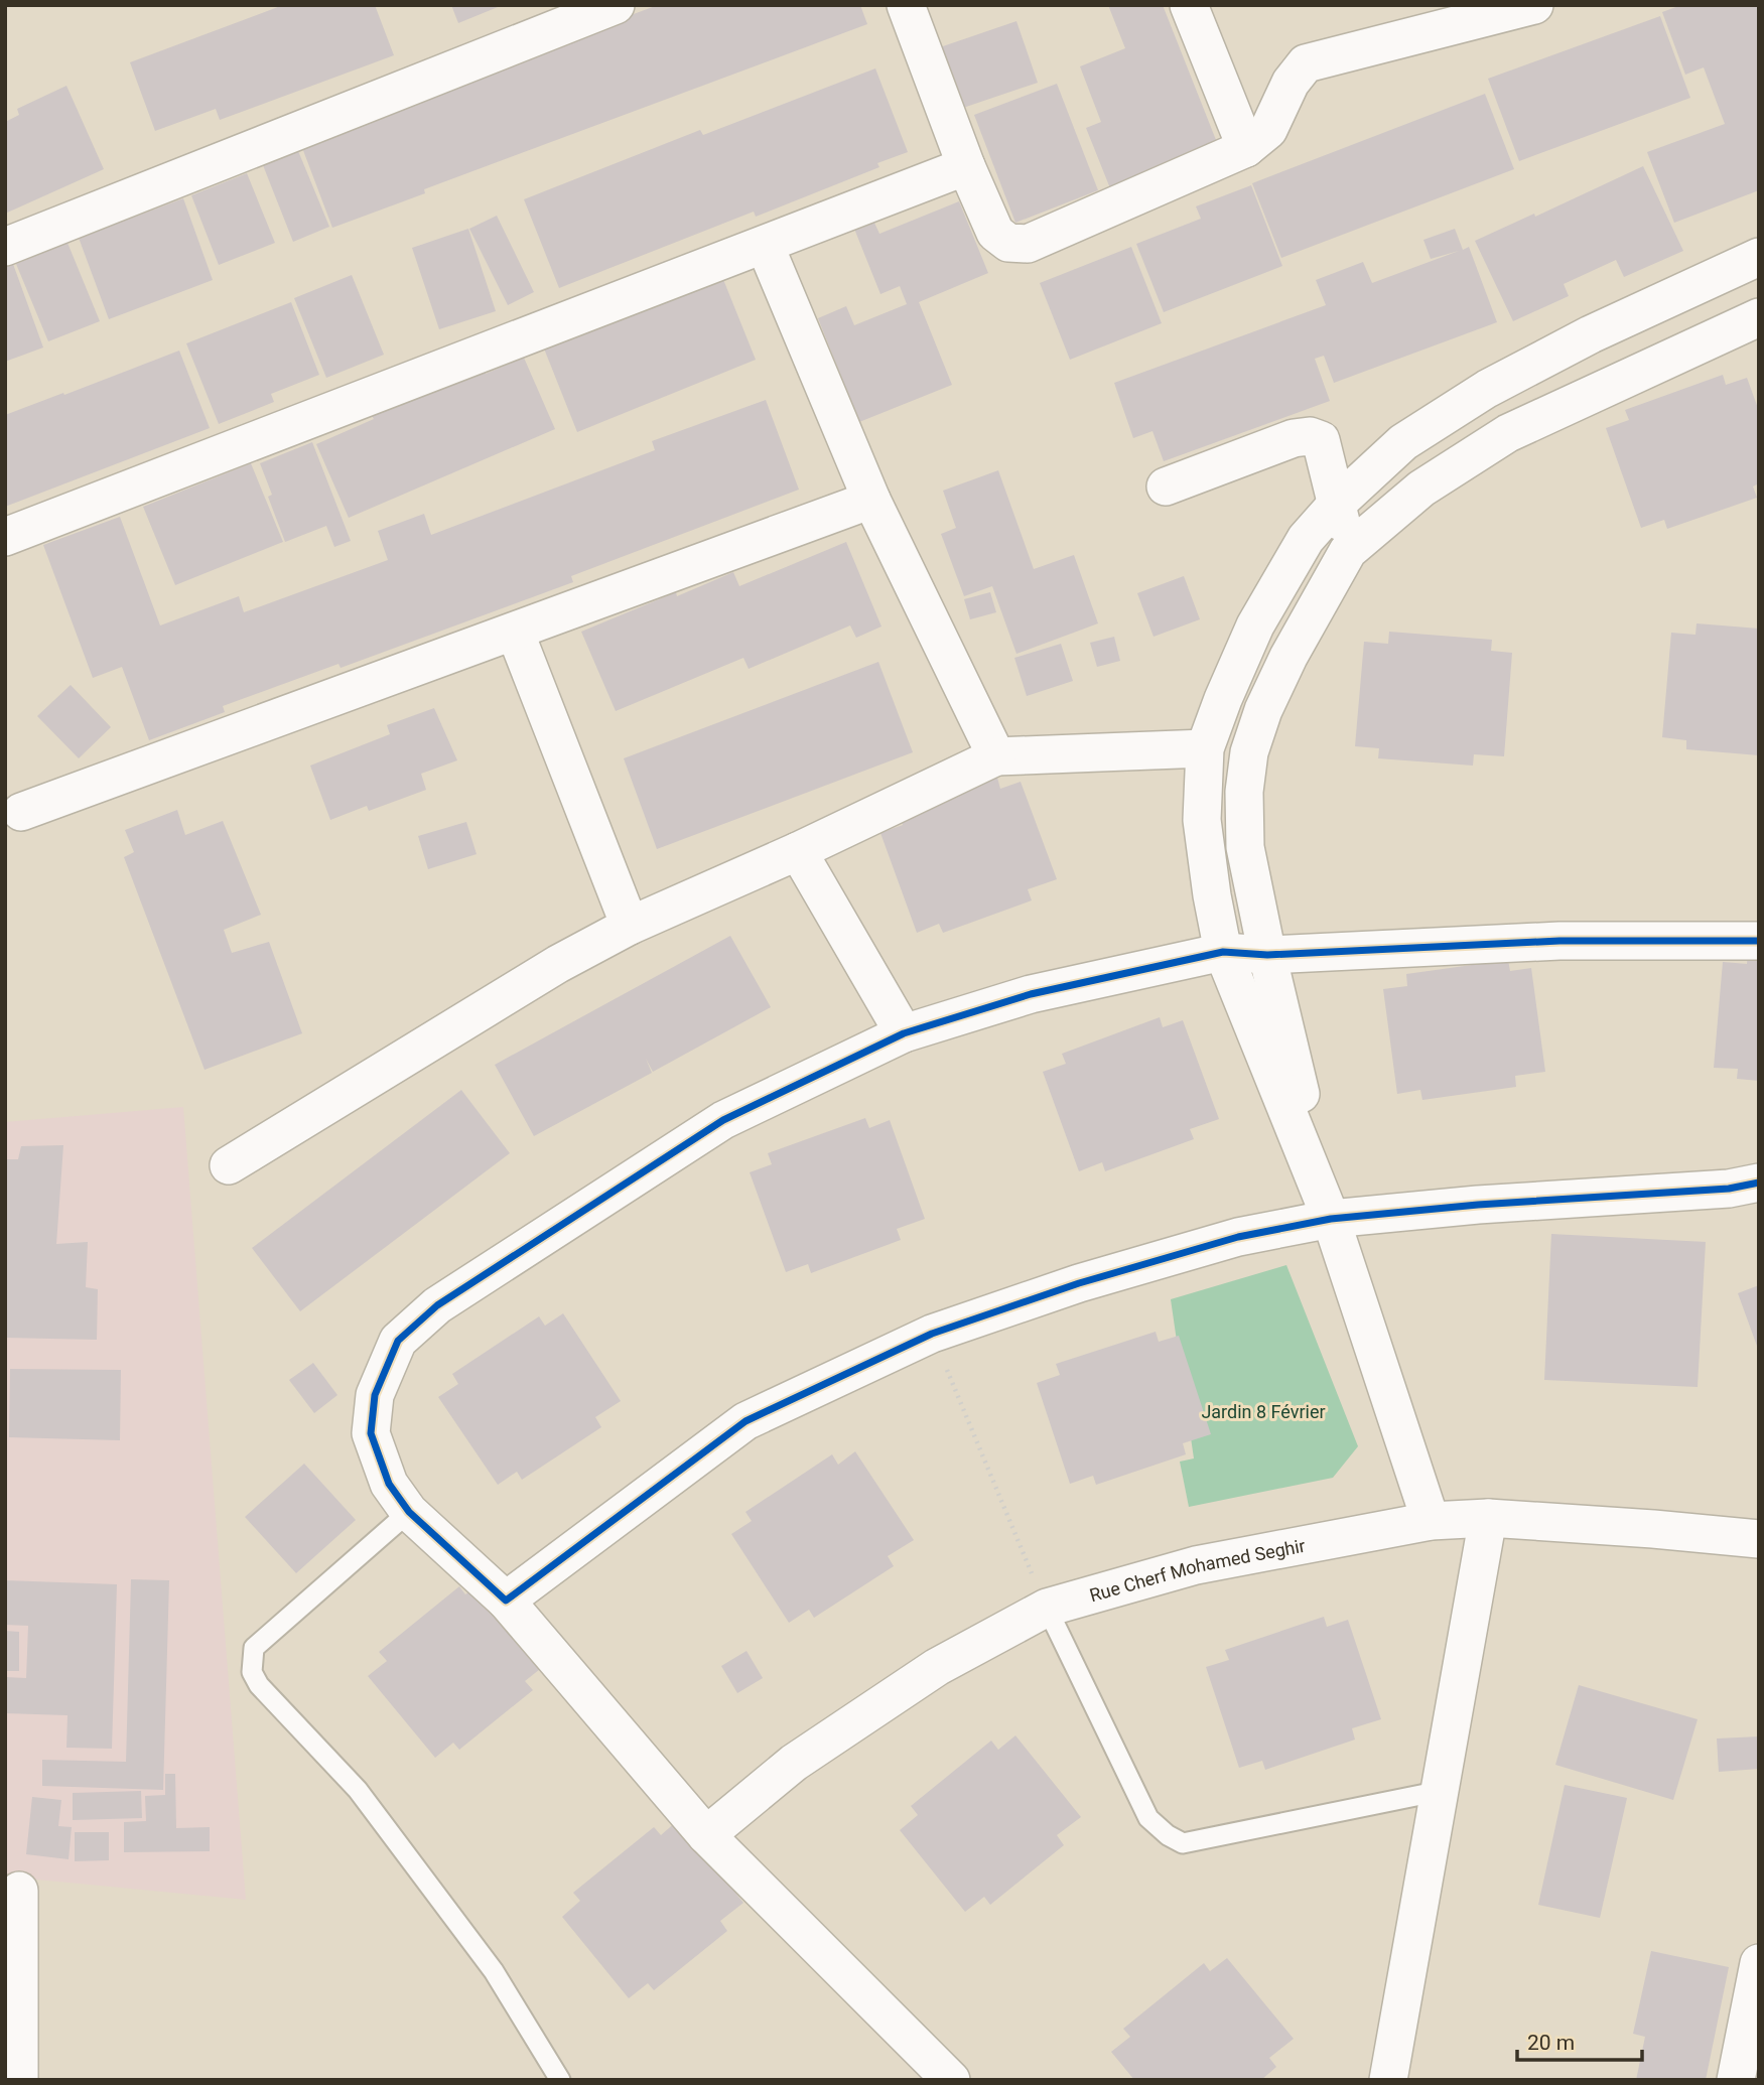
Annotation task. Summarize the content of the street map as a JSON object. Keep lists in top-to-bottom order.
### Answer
{
  "streets": {
    "street": ["Rue Cherf Mohamed Seghir"]
  },
  "parks": ["Jardin 8 Février"],
  "scale_bar": "20 m"
}
